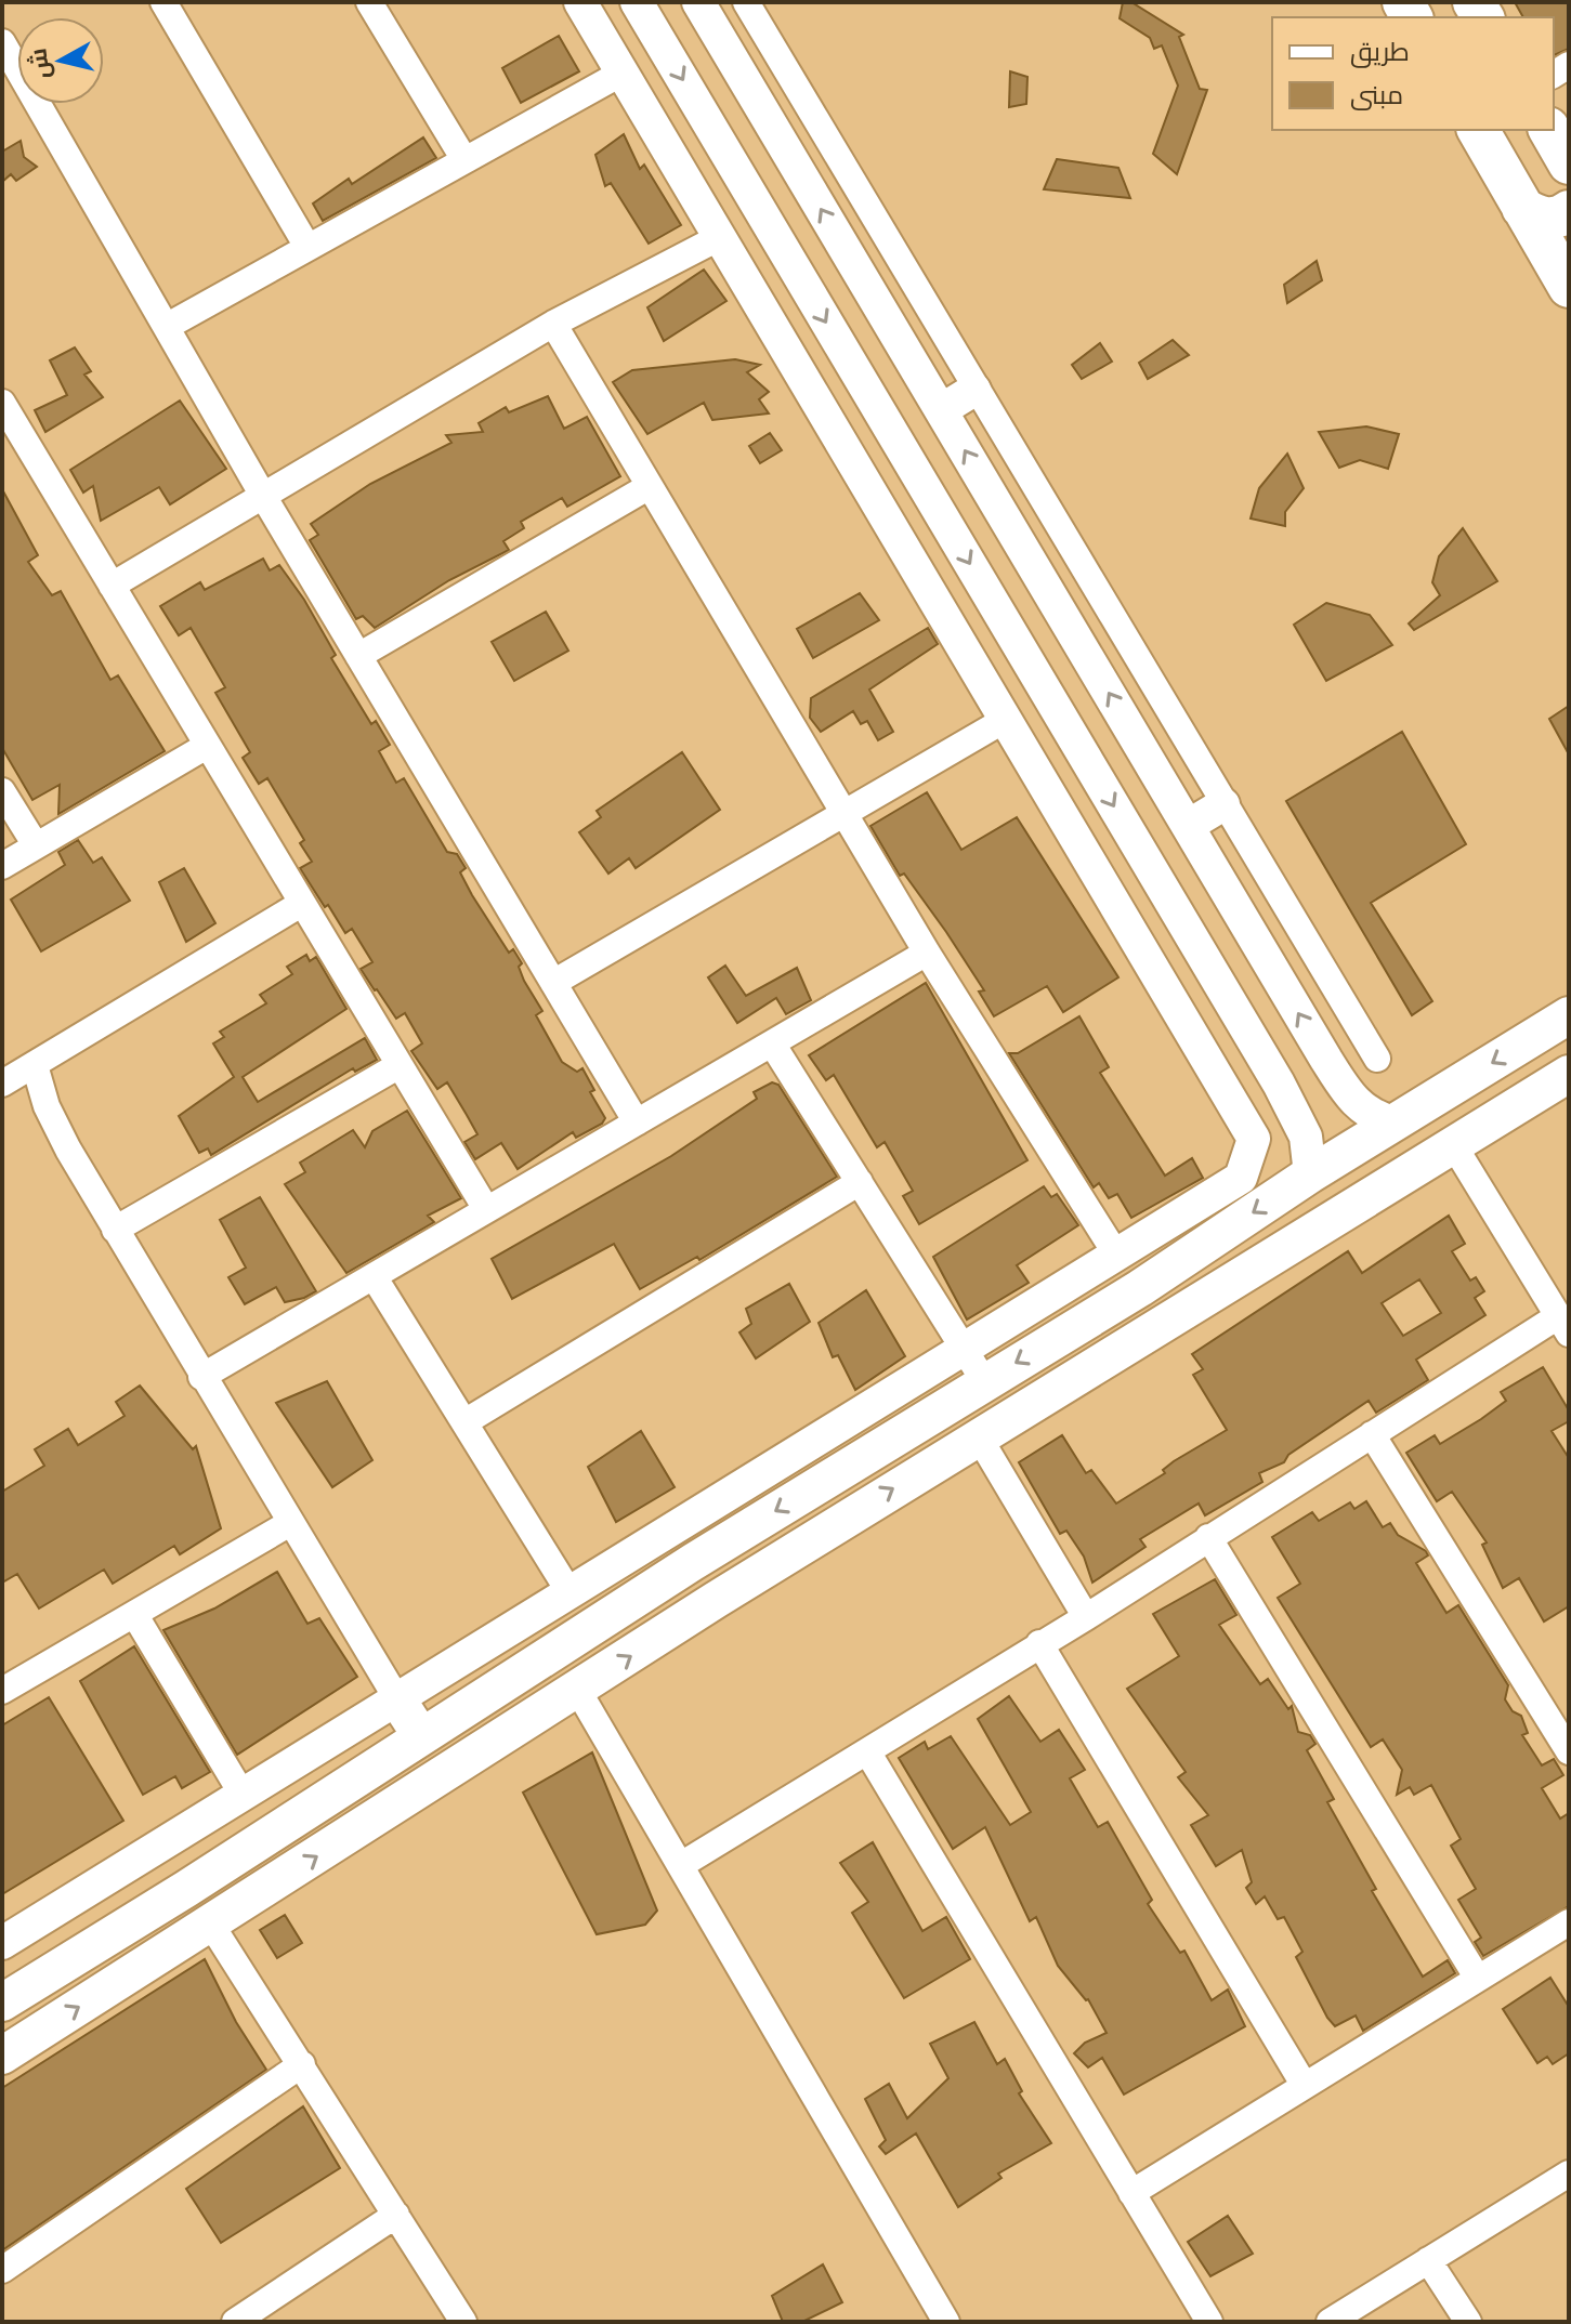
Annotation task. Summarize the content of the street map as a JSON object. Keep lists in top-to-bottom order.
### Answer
{
  "legend": ["طريق", "مبنى"],
  "north": "left"
}
